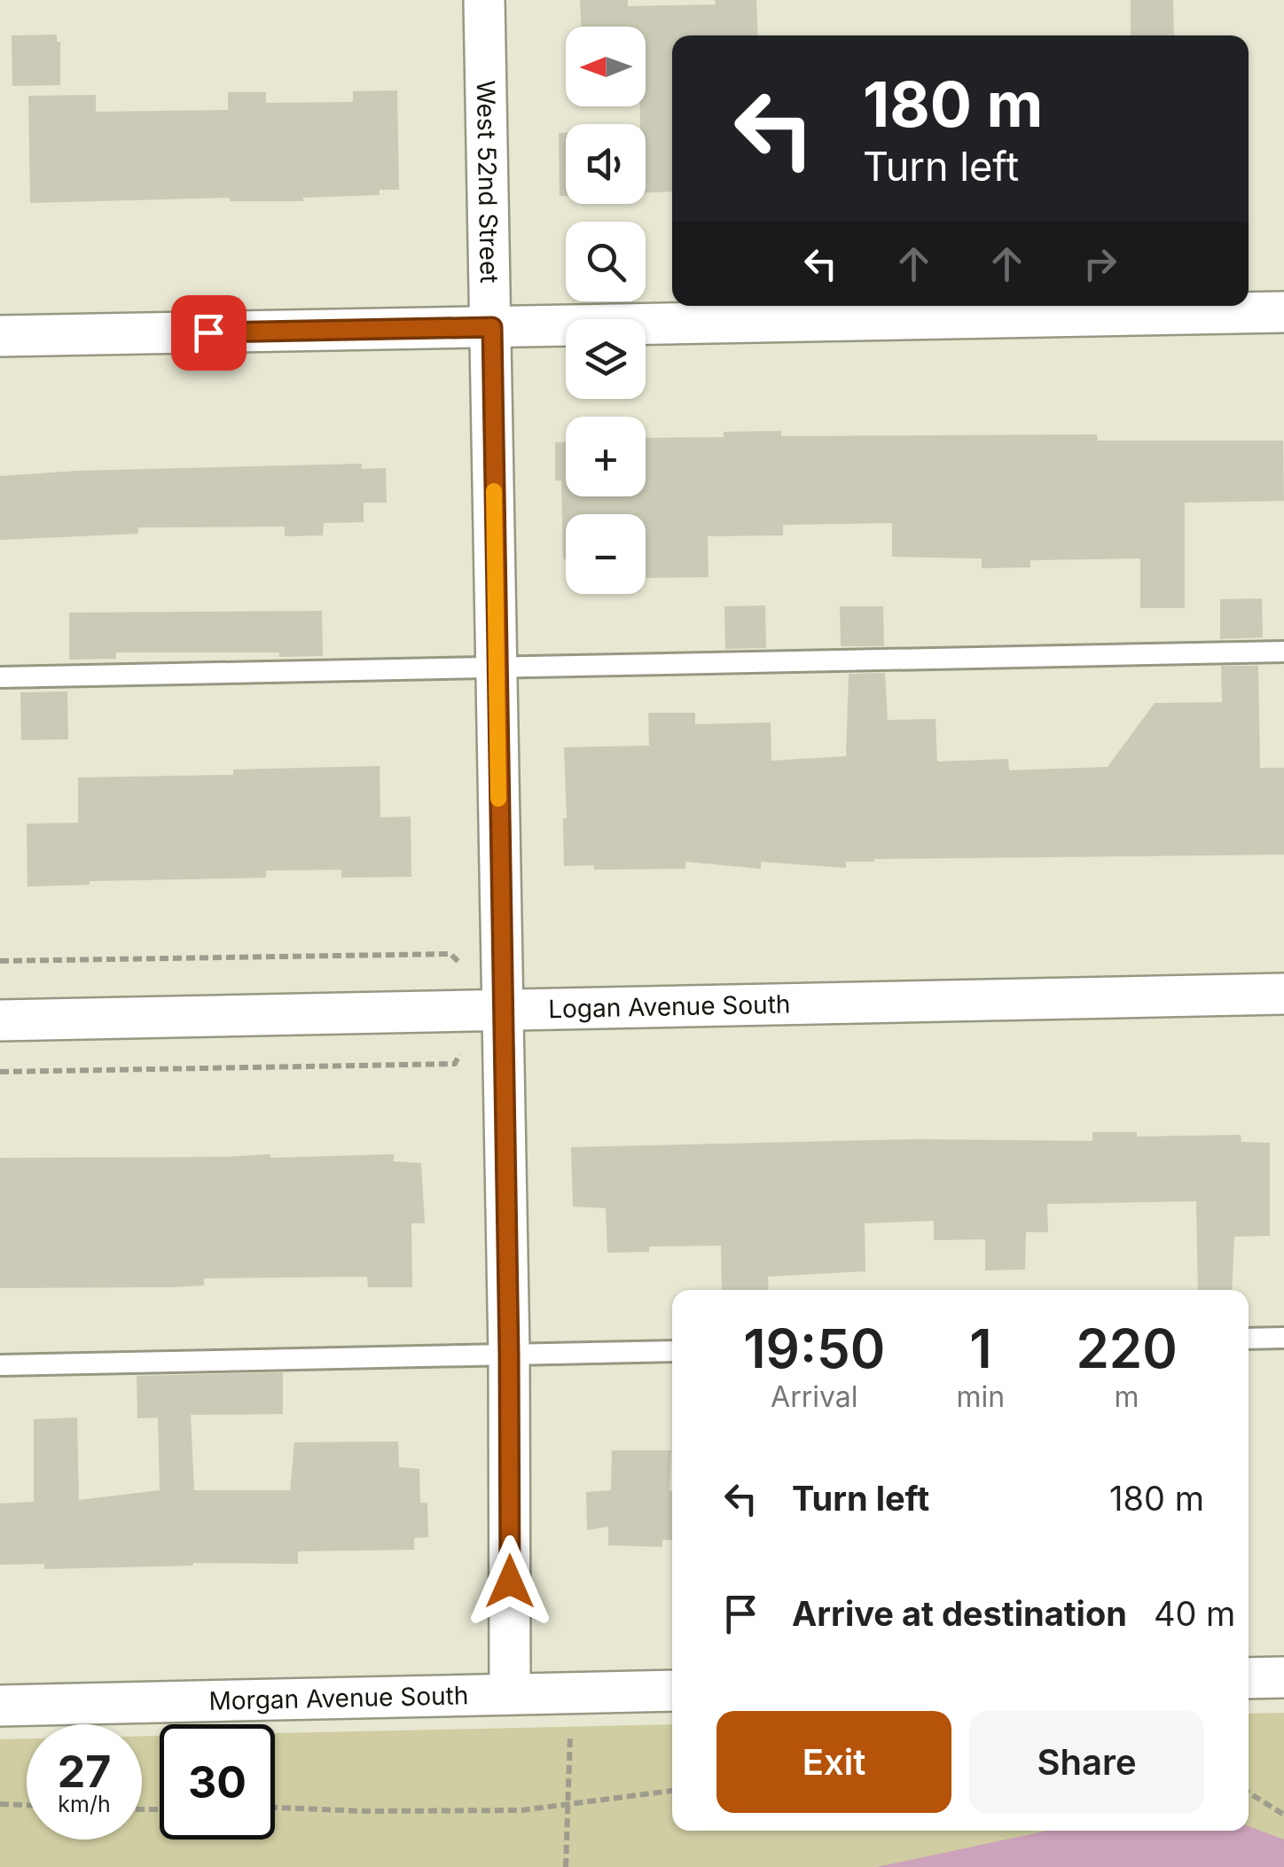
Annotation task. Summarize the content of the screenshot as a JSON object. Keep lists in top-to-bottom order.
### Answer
{
  "streets": {
    "street": ["West 52nd Street", "Logan Avenue South", "Morgan Avenue South"]
  },
  "crossings": [
    ["West 52nd Street", "Logan Avenue South"],
    ["West 52nd Street", "Morgan Avenue South"]
  ],
  "north": "left",
  "page": {
    "map_buttons": ["+", "−"],
    "turn": ["180 m", "Turn left"],
    "eta": [
      "19:50",
      "Arrival",
      "1",
      "min",
      "220",
      "m"
    ],
    "list": [
      {
        "name": "Turn left",
        "value": "180 m"
      },
      {
        "name": "Arrive at destination",
        "value": "40 m"
      }
    ],
    "buttons": ["Exit", "Share"],
    "speed": "27 km/h",
    "limit": "30"
  }
}
